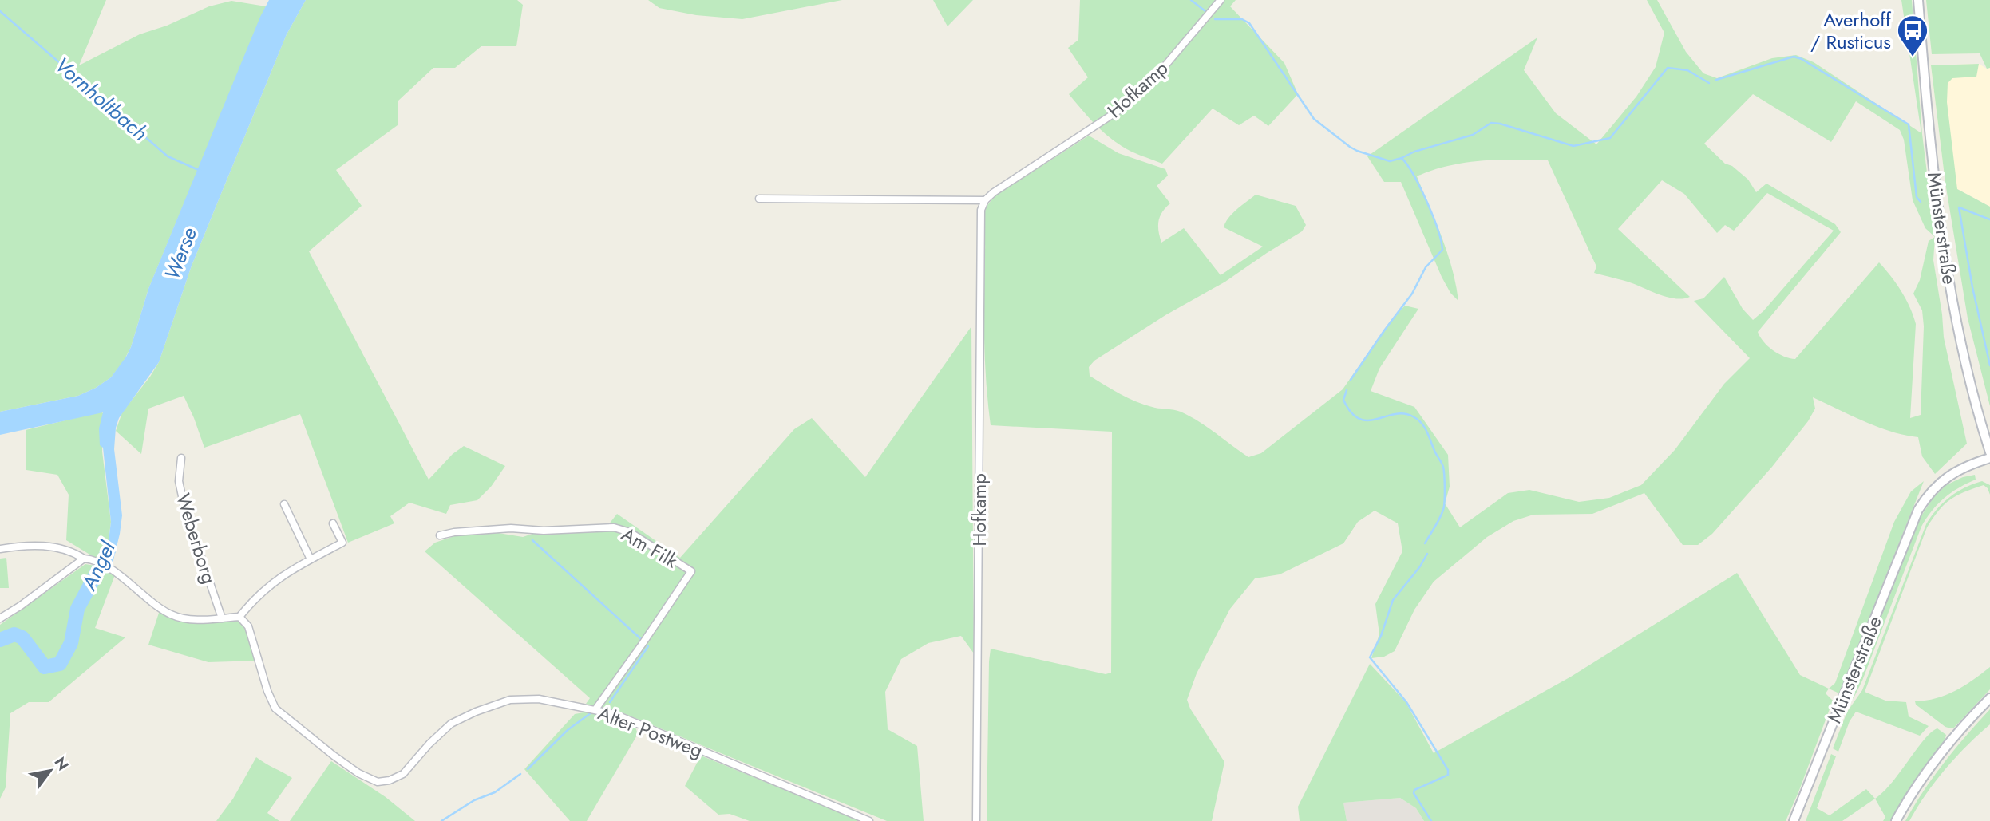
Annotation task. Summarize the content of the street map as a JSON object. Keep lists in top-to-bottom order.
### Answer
{
  "streets": {
    "main road": ["Münsterstraße"],
    "street": [
      "Hofkamp",
      "Weberborg",
      "Am Filk",
      "Alter Postweg"
    ]
  },
  "crossings": [
    ["Am Filk", "Alter Postweg"]
  ],
  "water": ["Vornholtbach", "Werse", "Angel"],
  "places": {
    "bus stop": ["Averhoff / Rusticus"]
  },
  "north": "top right"
}
